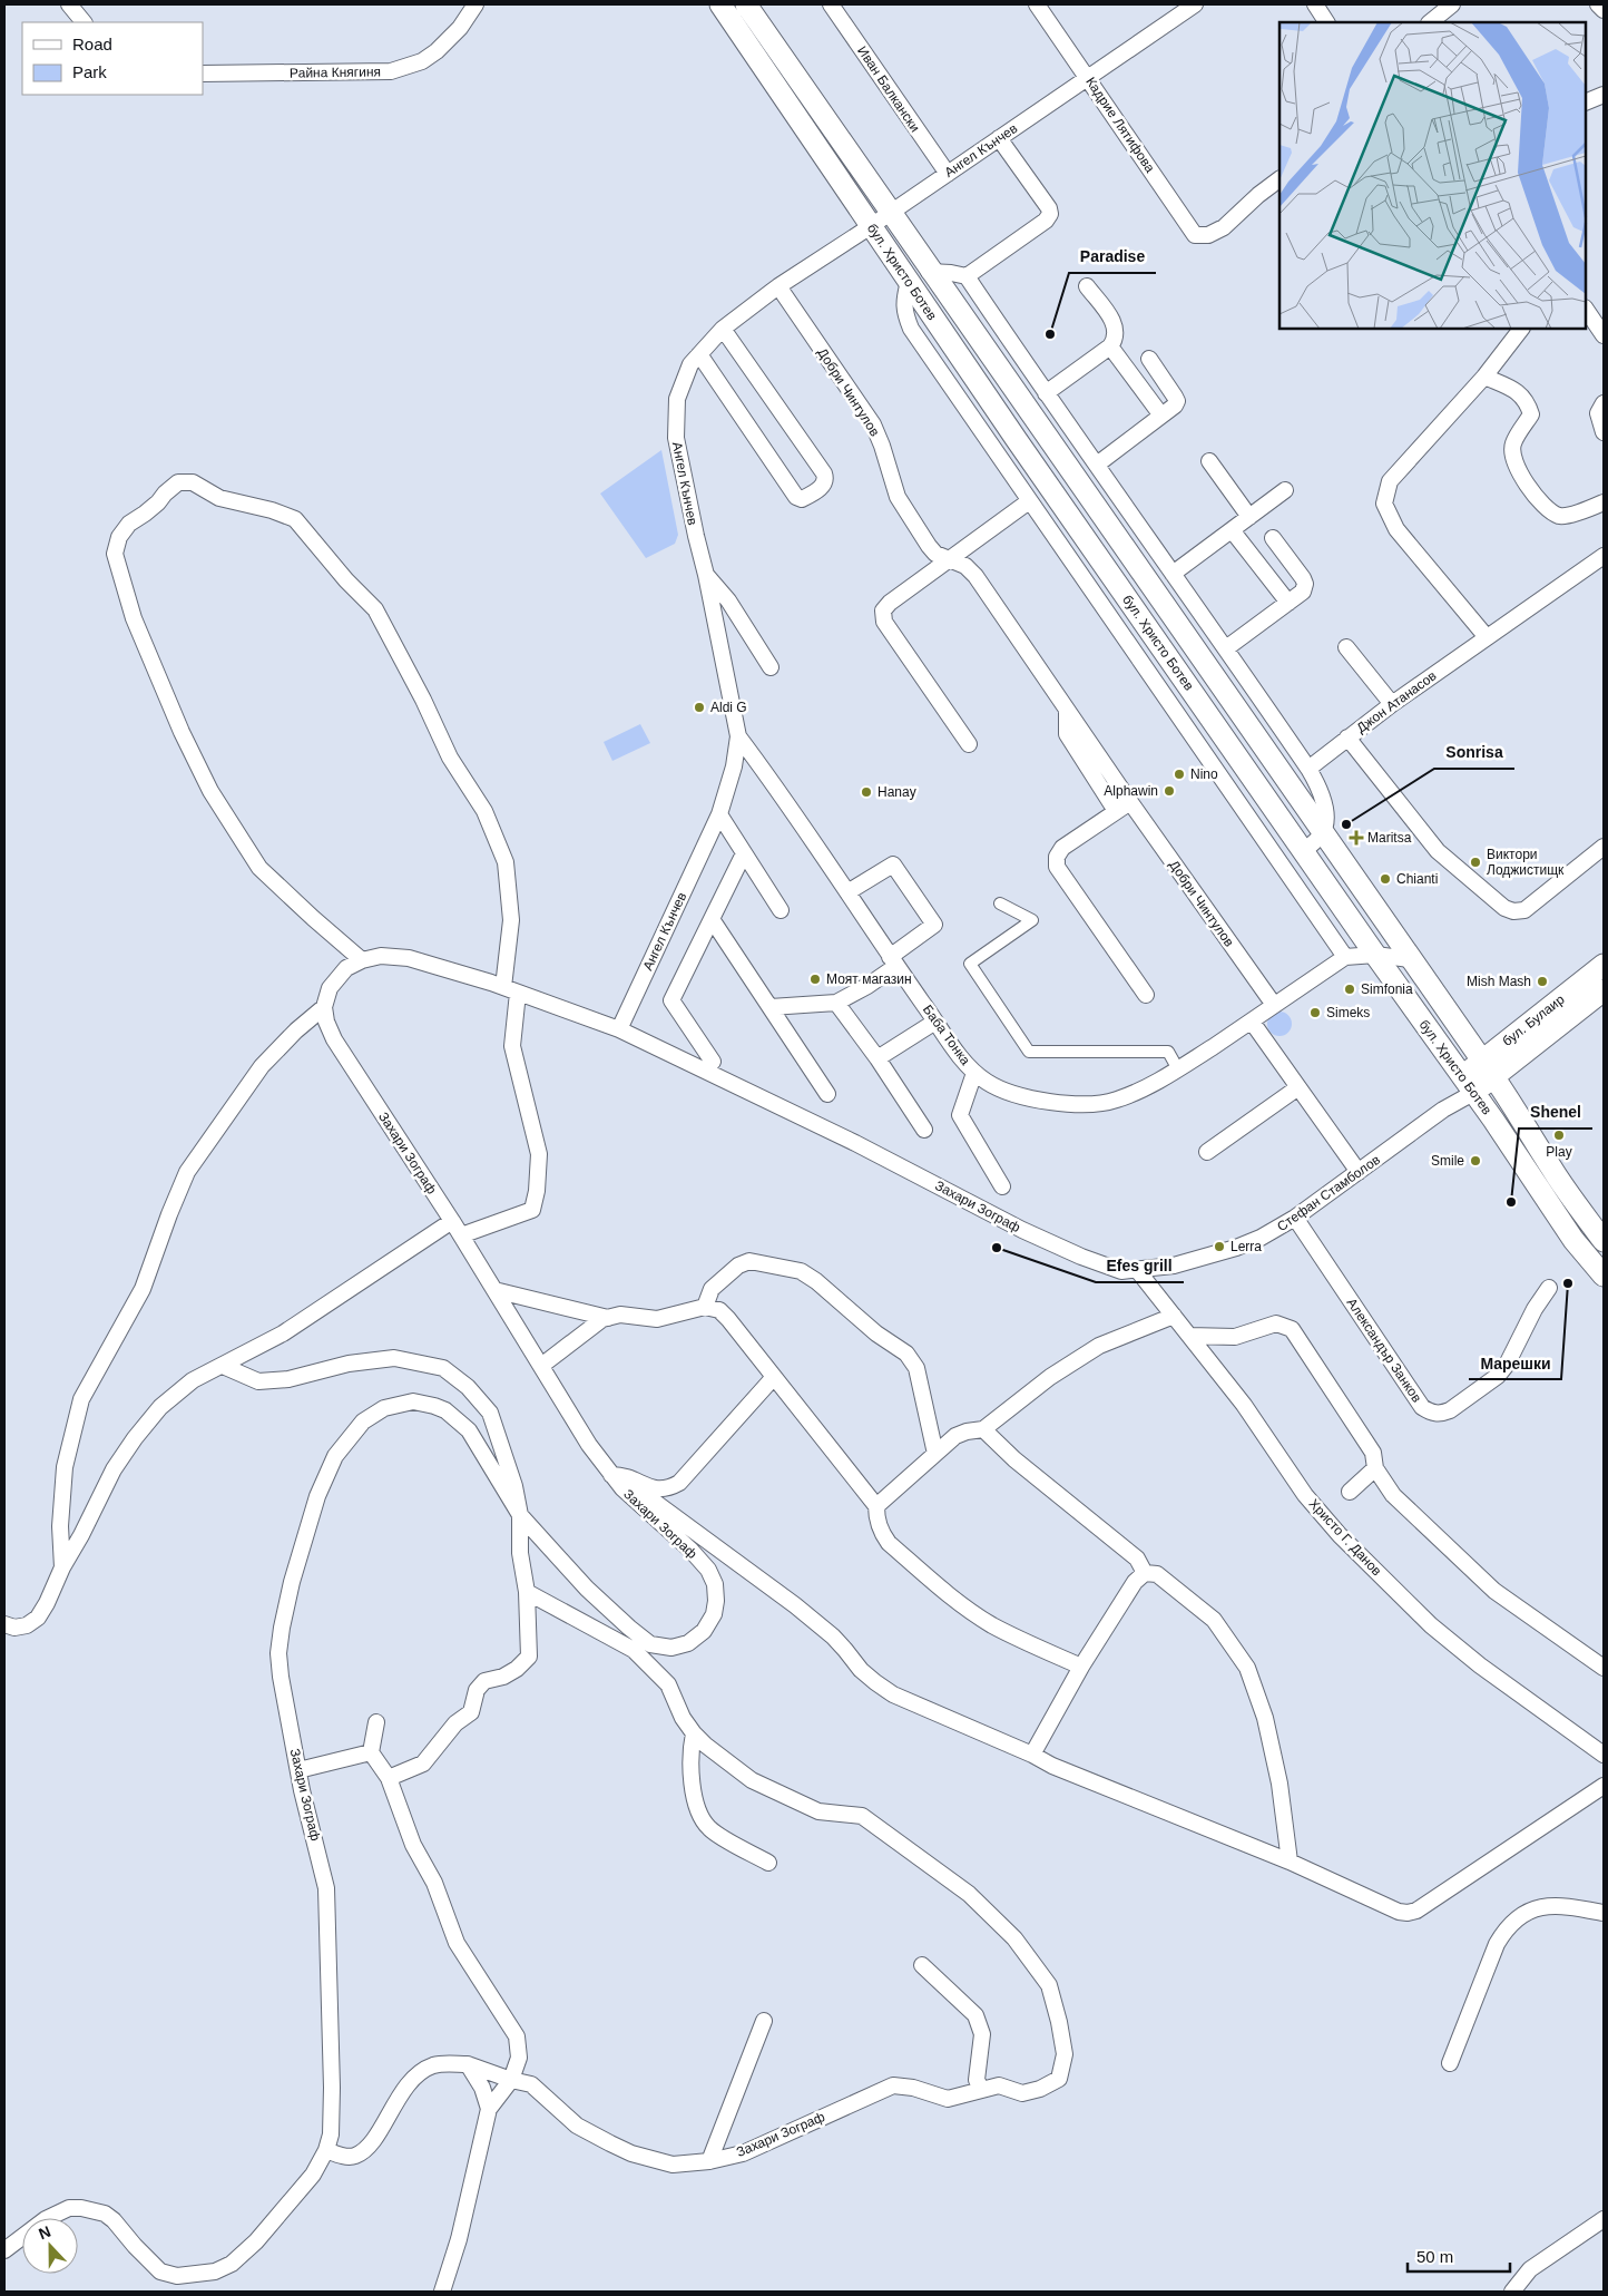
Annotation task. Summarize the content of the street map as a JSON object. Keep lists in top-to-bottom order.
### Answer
{
  "streets": {
    "main road": ["бул. Христо Ботев", "бул. Булаир"],
    "street": [
      "Райна Княгиня",
      "Иван Балкански",
      "Кадрие Лятифова",
      "Ангел Кънчев",
      "Добри Чинтулов",
      "Джон Атанасов",
      "Баба Тонка",
      "Захари Зограф",
      "Стефан Стамболов",
      "Александър Занков",
      "Христо Г. Данов"
    ]
  },
  "crossings": [
    ["Иван Балкански", "Ангел Кънчев"],
    ["Кадрие Лятифова", "Ангел Кънчев"],
    ["Ангел Кънчев", "бул. Христо Ботев"],
    ["Ангел Кънчев", "Добри Чинтулов"],
    ["Ангел Кънчев", "Баба Тонка"],
    ["Ангел Кънчев", "Захари Зограф"],
    ["бул. Христо Ботев", "бул. Булаир"],
    ["бул. Христо Ботев", "Баба Тонка"],
    ["бул. Христо Ботев", "Стефан Стамболов"],
    ["Добри Чинтулов", "Баба Тонка"],
    ["бул. Булаир", "Стефан Стамболов"],
    ["Захари Зограф", "Стефан Стамболов"],
    ["Захари Зограф", "Христо Г. Данов"],
    ["Стефан Стамболов", "Александър Занков"],
    ["Стефан Стамболов", "Христо Г. Данов"]
  ],
  "places": {
    "other": [
      "Paradise",
      "Aldi G",
      "Nino",
      "Alphawin",
      "Hanay",
      "Sonrisa",
      "Виктори Лоджистищк",
      "Chianti",
      "Моят магазин",
      "Mish Mash",
      "Simfonia",
      "Simeks",
      "Play",
      "Smile",
      "Shenel",
      "Lerra",
      "Efes grill",
      "Марешки"
    ],
    "health": ["Maritsa"]
  },
  "legend": ["Road", "Park"],
  "scale_bar": "50 m",
  "north": "top"
}
